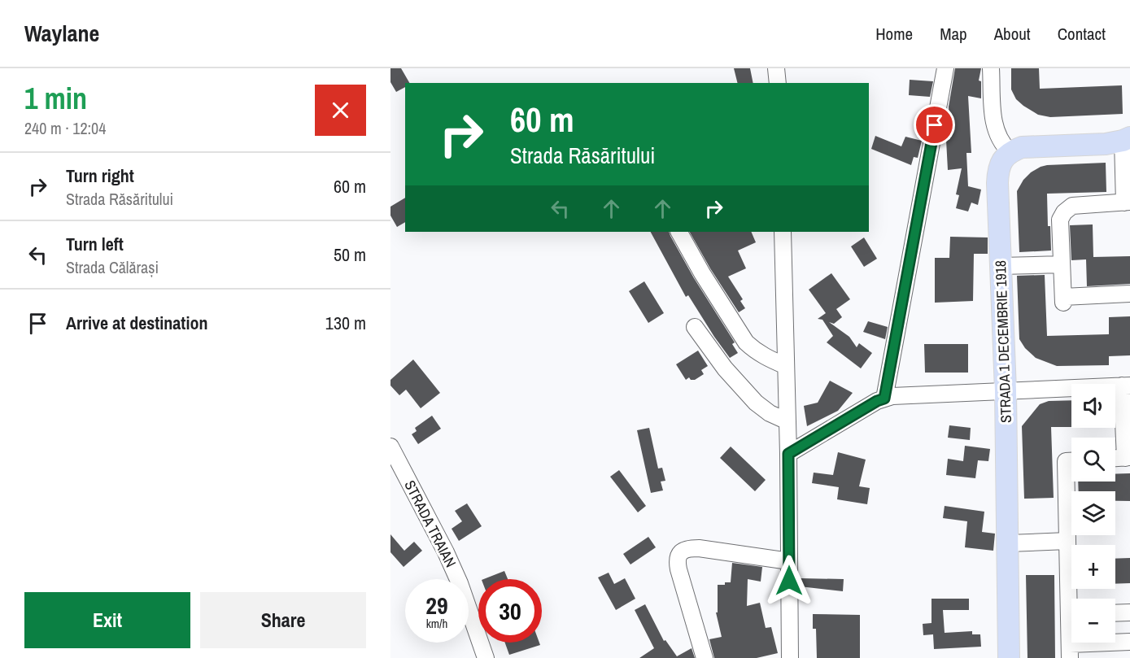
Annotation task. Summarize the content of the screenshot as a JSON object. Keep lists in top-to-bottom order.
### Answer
{
  "streets": {
    "main road": ["STRADA 1 DECEMBRIE 1918"],
    "street": ["STRADA TRAIAN"]
  },
  "page": {
    "header": "Waylane",
    "nav": [
      "Home",
      "Map",
      "About",
      "Contact"
    ],
    "heading": ["1 min", "240 m · 12:04"],
    "turn": ["60 m", "Strada Răsăritului"],
    "list": [
      {
        "name": "Turn right",
        "note": "Strada Răsăritului",
        "value": "60 m"
      },
      {
        "name": "Turn left",
        "note": "Strada Călărași",
        "value": "50 m"
      },
      {
        "name": "Arrive at destination",
        "value": "130 m"
      }
    ],
    "map_buttons": ["+", "−"],
    "speed": "29 km/h",
    "limit": "30",
    "buttons": ["Exit", "Share"]
  }
}
